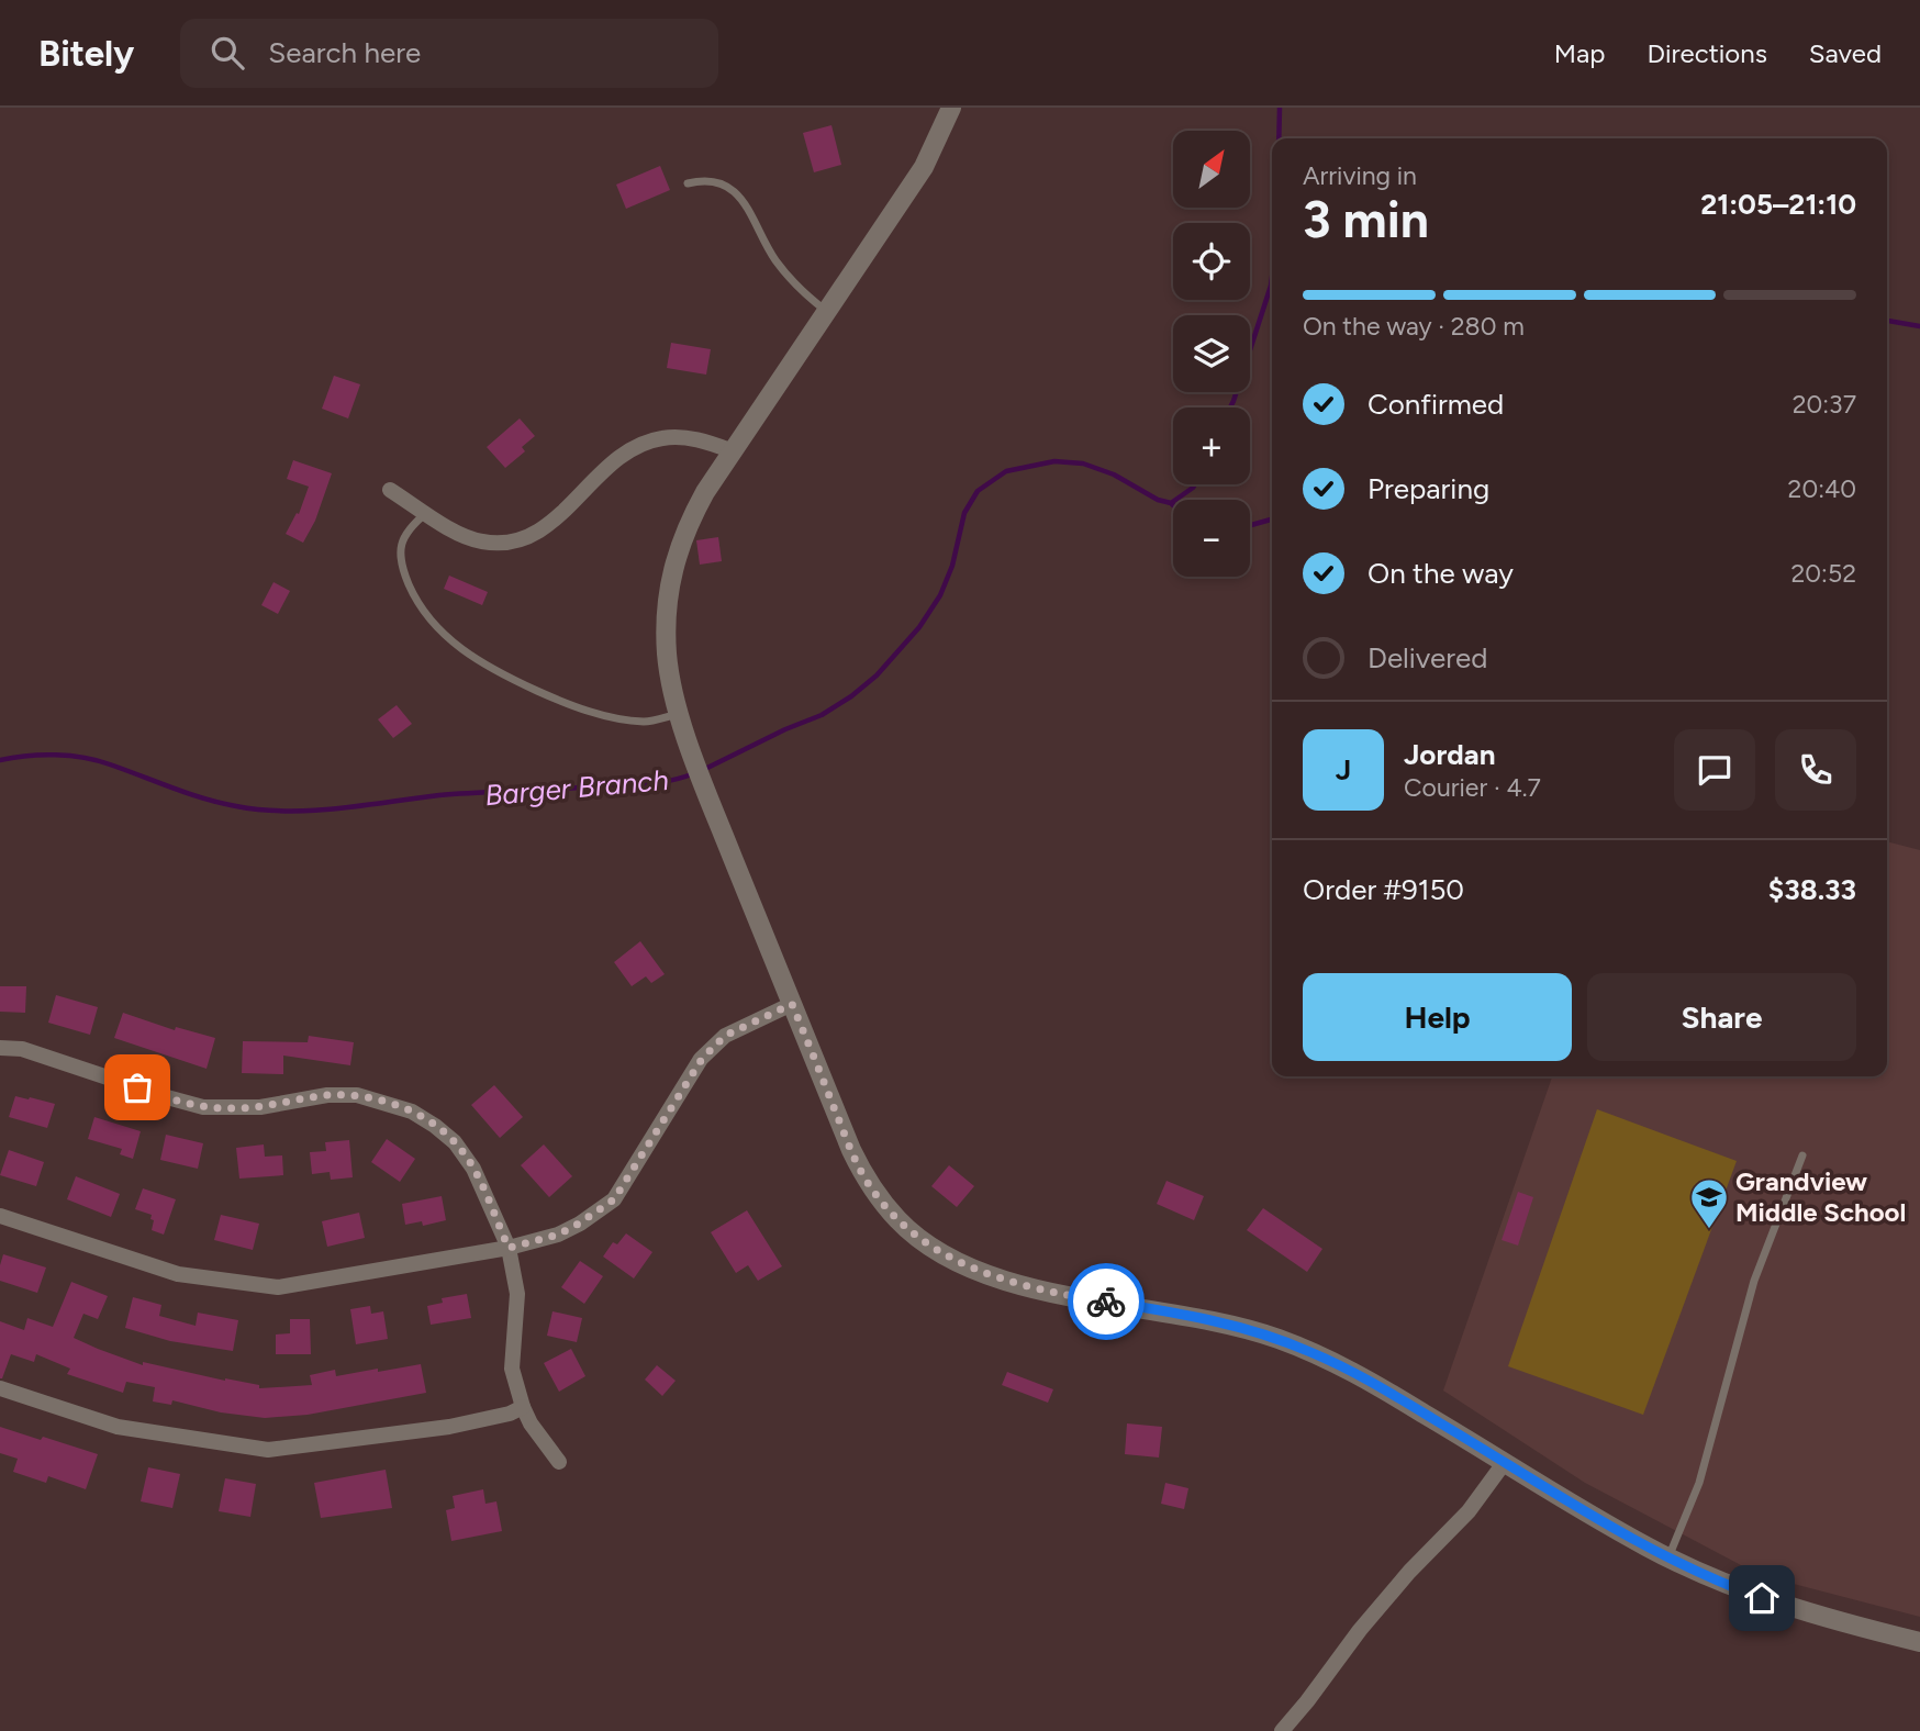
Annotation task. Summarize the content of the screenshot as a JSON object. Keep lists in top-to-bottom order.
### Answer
{
  "water": ["Barger Branch"],
  "places": {
    "school or university": ["Grandview Middle School"]
  },
  "north": "top right",
  "page": {
    "header": "Bitely",
    "search": "Search here",
    "nav": ["Map", "Directions", "Saved"],
    "map_buttons": ["+", "−"],
    "heading": ["3 min", "Arriving in", "21:05–21:10"],
    "panel": [
      "Jordan",
      "Courier · 4.7",
      "Order #9150",
      "$38.33"
    ],
    "bar": "On the way · 280 m",
    "list": [
      ["Confirmed", "20:37"],
      ["Preparing", "20:40"],
      ["On the way", "20:52"],
      "Delivered"
    ],
    "round": "J",
    "buttons": ["Help", "Share"]
  }
}
